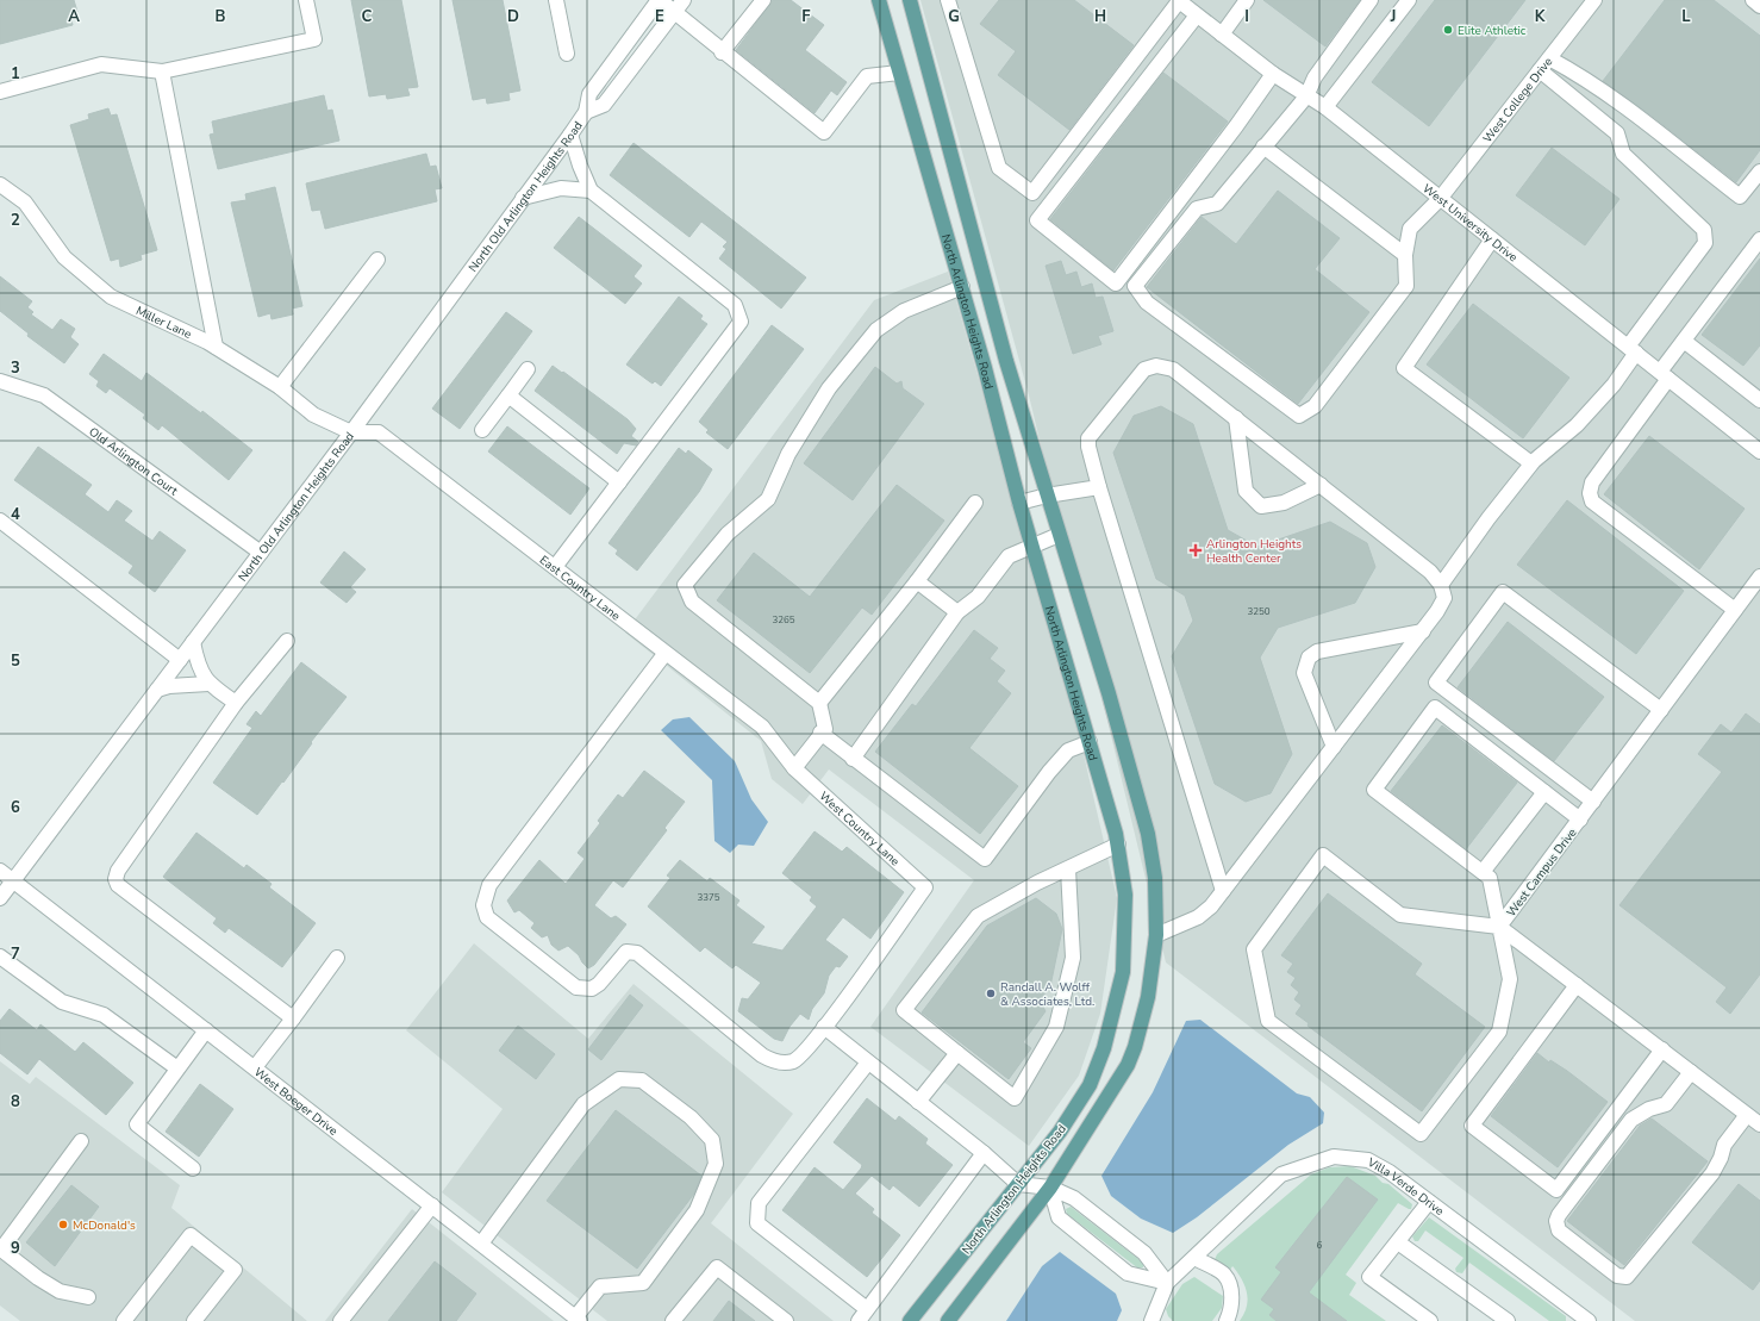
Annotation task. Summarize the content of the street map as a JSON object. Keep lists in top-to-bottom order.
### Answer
{
  "streets": {
    "main road": ["North Arlington Heights Road"],
    "street": [
      "West College Drive",
      "North Old Arlington Heights Road",
      "West University Drive",
      "Miller Lane",
      "Old Arlington Court",
      "East Country Lane",
      "West Country Lane",
      "West Campus Drive",
      "West Boeger Drive",
      "Villa Verde Drive"
    ]
  },
  "crossings": [
    ["West College Drive", "West University Drive"],
    ["North Old Arlington Heights Road", "Miller Lane"],
    ["North Old Arlington Heights Road", "Old Arlington Court"],
    ["North Old Arlington Heights Road", "East Country Lane"],
    ["North Old Arlington Heights Road", "West Boeger Drive"],
    ["Miller Lane", "East Country Lane"],
    ["East Country Lane", "West Country Lane"]
  ],
  "places": {
    "other": ["Elite Athletic", "Randall A. Wolff & Associates, Ltd.", "McDonald's"],
    "health": ["Arlington Heights Health Center"]
  },
  "house_numbers": [
    "3250",
    "3265",
    "3375",
    "6"
  ],
  "grid": {
    "columns": [
      "A",
      "B",
      "C",
      "D",
      "E",
      "F",
      "G",
      "H",
      "I",
      "J",
      "K",
      "L"
    ],
    "rows": [
      "1",
      "2",
      "3",
      "4",
      "5",
      "6",
      "7",
      "8",
      "9"
    ]
  }
}
